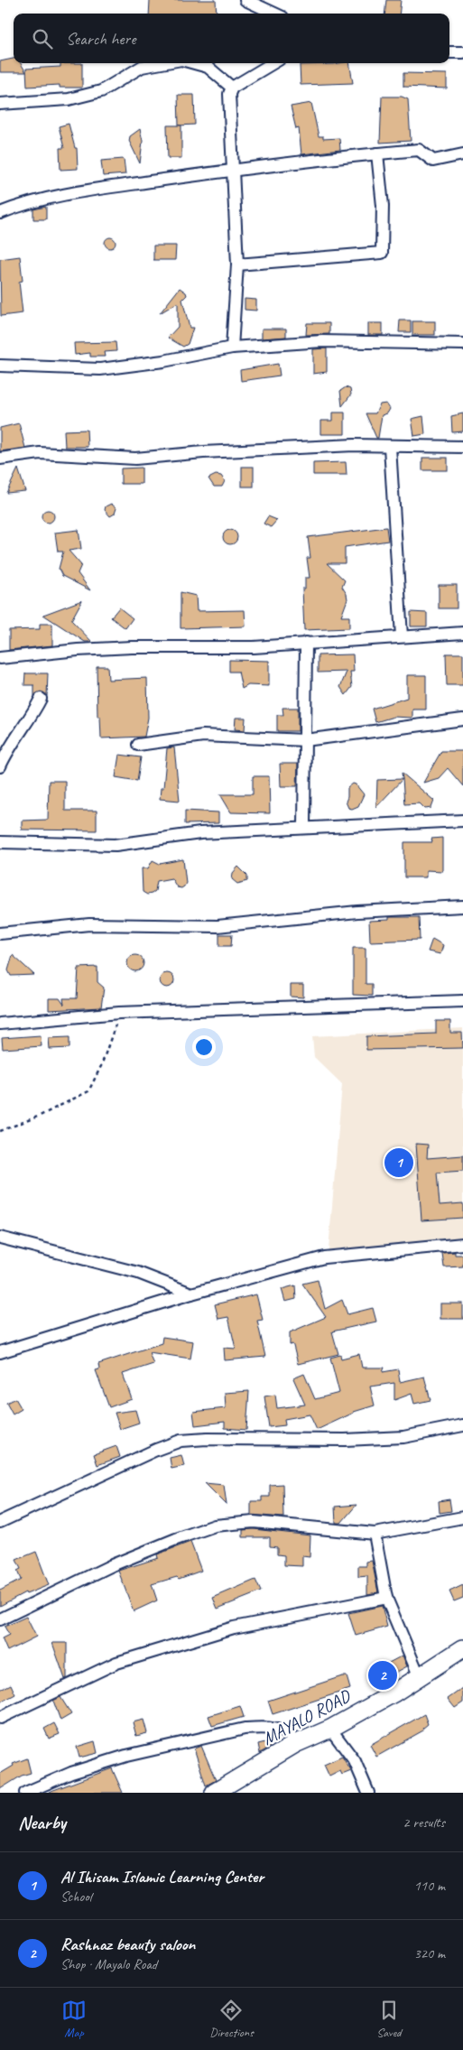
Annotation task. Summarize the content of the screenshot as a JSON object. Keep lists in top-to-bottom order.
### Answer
{
  "streets": {
    "street": ["MAYALO ROAD"]
  },
  "page": {
    "search": "Search here",
    "pins": ["1", "2"],
    "heading": ["Nearby", "2 results"],
    "list": [
      {
        "mark": "1",
        "name": "Al Ihisam Islamic Learning Center",
        "note": "School",
        "value": "110 m"
      },
      {
        "mark": "2",
        "name": "Rashnaz beauty saloon",
        "note": "Shop · Mayalo Road",
        "value": "320 m"
      }
    ],
    "nav": ["Map", "Directions", "Saved"]
  }
}
